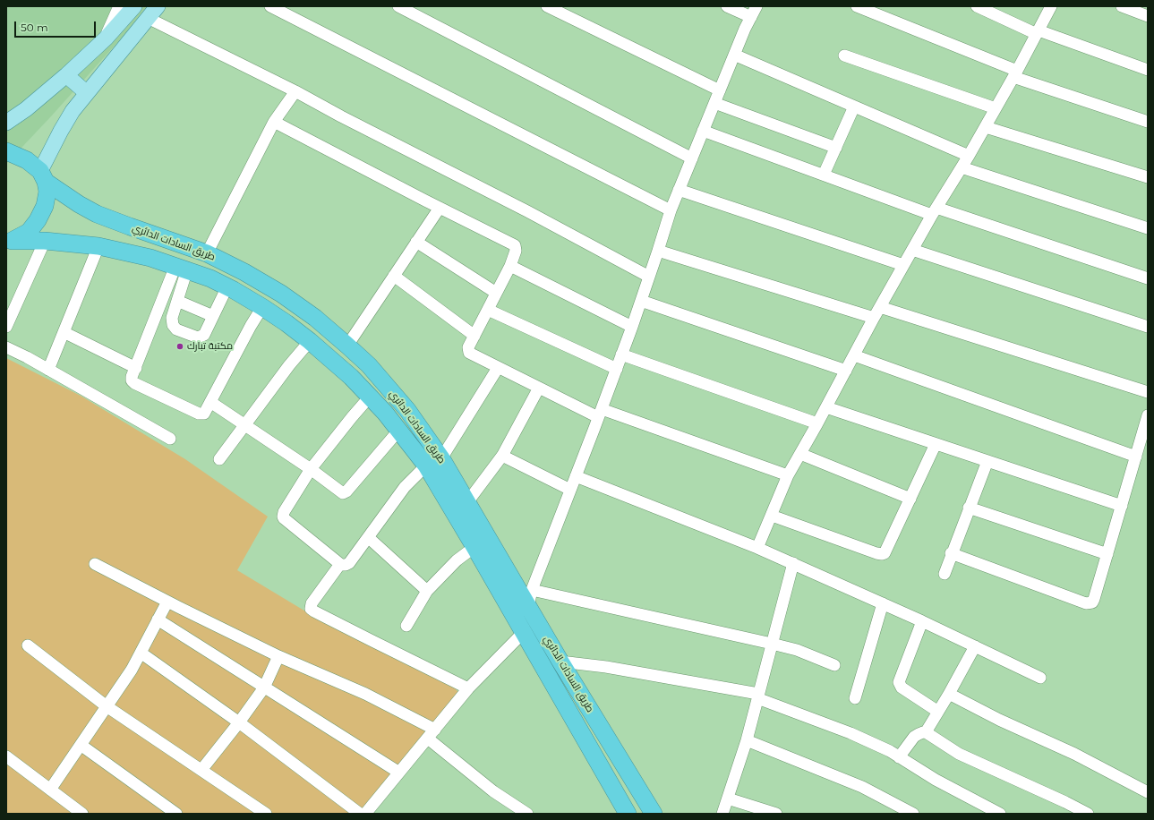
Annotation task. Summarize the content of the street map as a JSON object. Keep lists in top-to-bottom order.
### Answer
{
  "streets": {
    "highway": ["طريق السادات الدائري"]
  },
  "places": ["مكتبة تبارك"],
  "scale_bar": "50 m"
}
